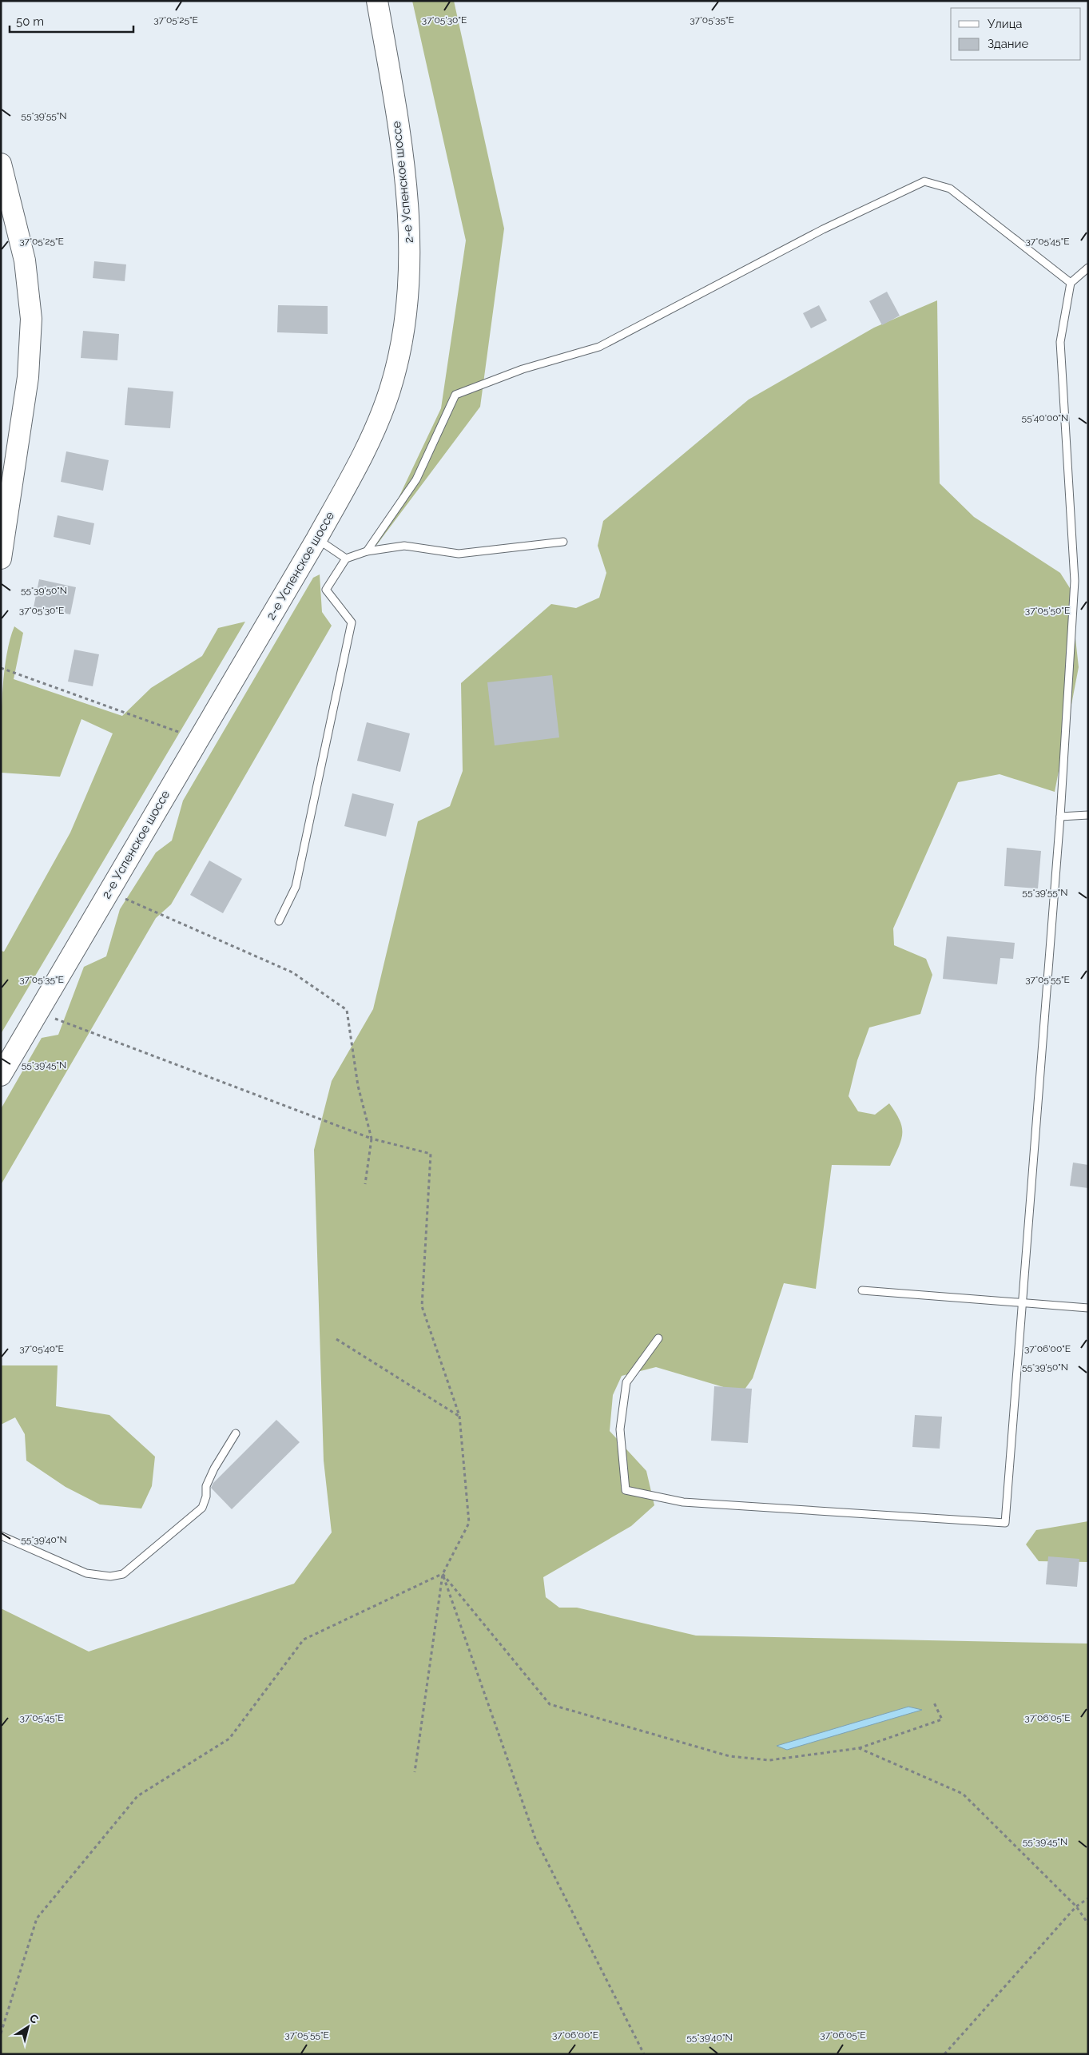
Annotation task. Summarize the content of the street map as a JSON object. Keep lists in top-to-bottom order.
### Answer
{
  "streets": {
    "main road": ["2-е Успенское шоссе"]
  },
  "legend": ["Улица", "Здание"],
  "scale_bar": "50 m",
  "north": "top right",
  "coordinates": [
    "37°05'25\"E",
    "37°05'30\"E",
    "37°05'35\"E",
    "55°39'55\"N",
    "37°05'45\"E",
    "55°40'00\"N",
    "55°39'50\"N",
    "37°05'50\"E",
    "37°05'55\"E",
    "55°39'45\"N",
    "37°06'00\"E",
    "37°05'40\"E",
    "55°39'40\"N",
    "37°06'05\"E"
  ]
}
